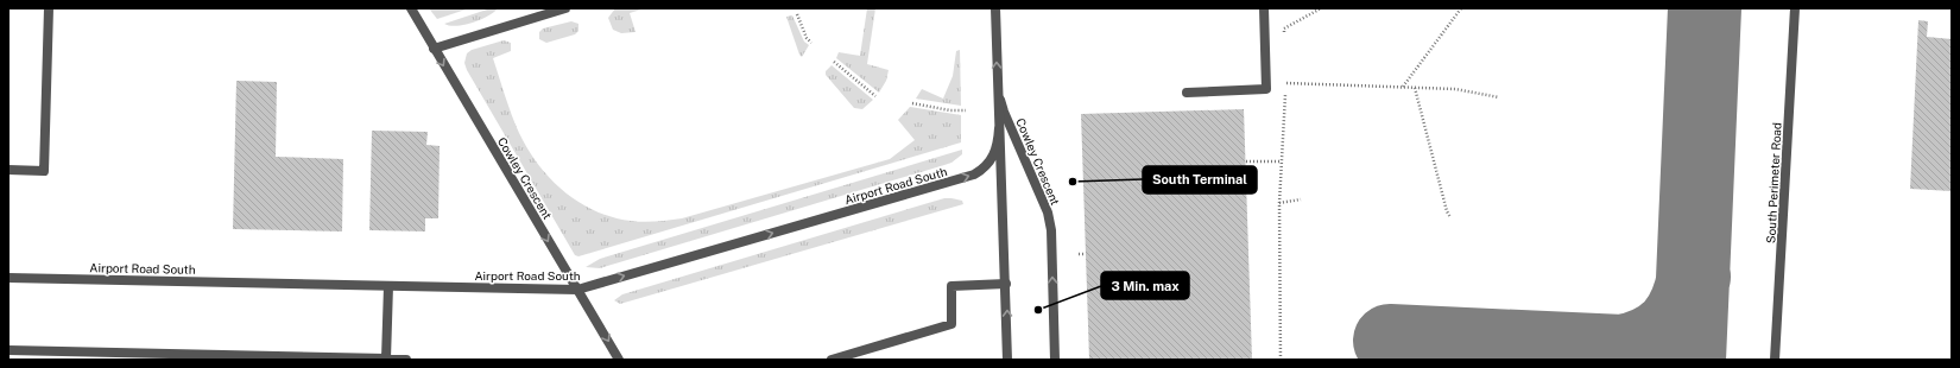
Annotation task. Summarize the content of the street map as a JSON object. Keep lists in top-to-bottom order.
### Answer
{
  "streets": {
    "street": ["Cowley Crescent", "South Perimeter Road", "Airport Road South"]
  },
  "crossings": [
    ["Cowley Crescent", "Airport Road South"]
  ],
  "one_way": ["Airport Road South"],
  "places": ["South Terminal", "3 Min. max"]
}
